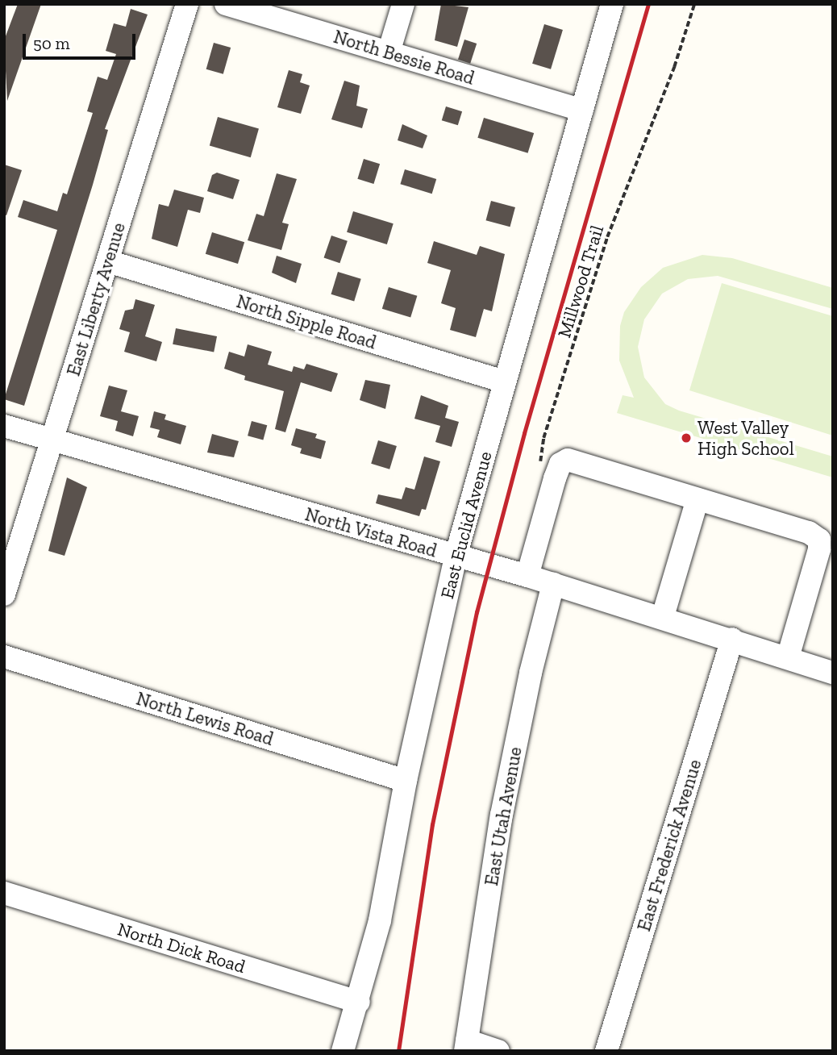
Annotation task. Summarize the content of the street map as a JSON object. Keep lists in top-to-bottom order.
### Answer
{
  "streets": {
    "street": [
      "North Bessie Road",
      "East Liberty Avenue",
      "North Sipple Road",
      "East Euclid Avenue",
      "North Vista Road",
      "North Lewis Road",
      "East Utah Avenue",
      "East Frederick Avenue",
      "North Dick Road"
    ],
    "path": ["Millwood Trail"]
  },
  "crossings": [
    ["North Bessie Road", "East Euclid Avenue"],
    ["East Liberty Avenue", "North Sipple Road"],
    ["East Liberty Avenue", "North Vista Road"],
    ["North Sipple Road", "East Euclid Avenue"],
    ["East Euclid Avenue", "North Vista Road"],
    ["East Euclid Avenue", "North Lewis Road"],
    ["East Euclid Avenue", "North Dick Road"],
    ["North Vista Road", "East Utah Avenue"],
    ["North Vista Road", "East Frederick Avenue"]
  ],
  "places": ["West Valley High School"],
  "scale_bar": "50 m"
}
